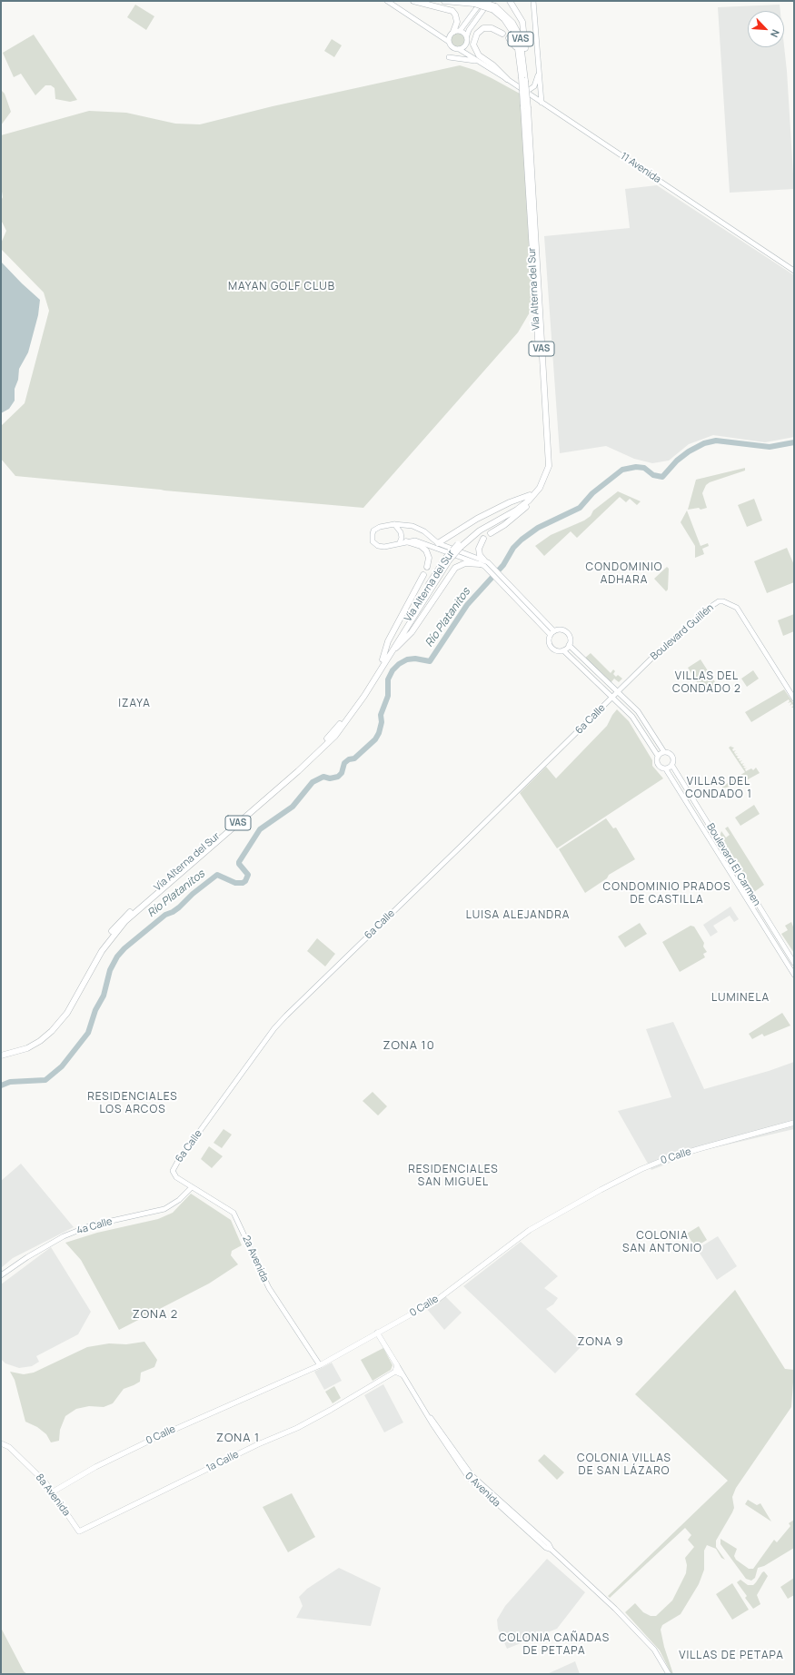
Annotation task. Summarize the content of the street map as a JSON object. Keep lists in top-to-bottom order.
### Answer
{
  "streets": {
    "highway": ["VAS", "Vía Alterna del Sur"],
    "main road": [
      "11 Avenida",
      "Boulevard Guillén",
      "6a Calle",
      "Boulevard El Carmen",
      "0 Calle",
      "4a Calle",
      "2a Avenida",
      "1a Calle",
      "0 Avenida",
      "8a Avenida"
    ]
  },
  "crossings": [
    ["Boulevard Guillén", "6a Calle"],
    ["Boulevard Guillén", "Boulevard El Carmen"],
    ["6a Calle", "Boulevard El Carmen"],
    ["6a Calle", "2a Avenida"],
    ["0 Calle", "2a Avenida"],
    ["0 Calle", "0 Avenida"],
    ["0 Calle", "8a Avenida"],
    ["4a Calle", "2a Avenida"],
    ["1a Calle", "8a Avenida"]
  ],
  "districts": [
    "MAYAN GOLF CLUB",
    "CONDOMINIO ADHARA",
    "VILLAS DEL CONDADO 2",
    "IZAYA",
    "VILLAS DEL CONDADO 1",
    "CONDOMINIO PRADOS DE CASTILLA",
    "LUISA ALEJANDRA",
    "LUMINELA",
    "ZONA 10",
    "RESIDENCIALES LOS ARCOS",
    "RESIDENCIALES SAN MIGUEL",
    "COLONIA SAN ANTONIO",
    "ZONA 2",
    "ZONA 9",
    "ZONA 1",
    "COLONIA VILLAS DE SAN LÁZARO",
    "COLONIA CAÑADAS DE PETAPA",
    "VILLAS DE PETAPA"
  ],
  "water": ["Río Platanitos"],
  "north": "bottom right"
}
